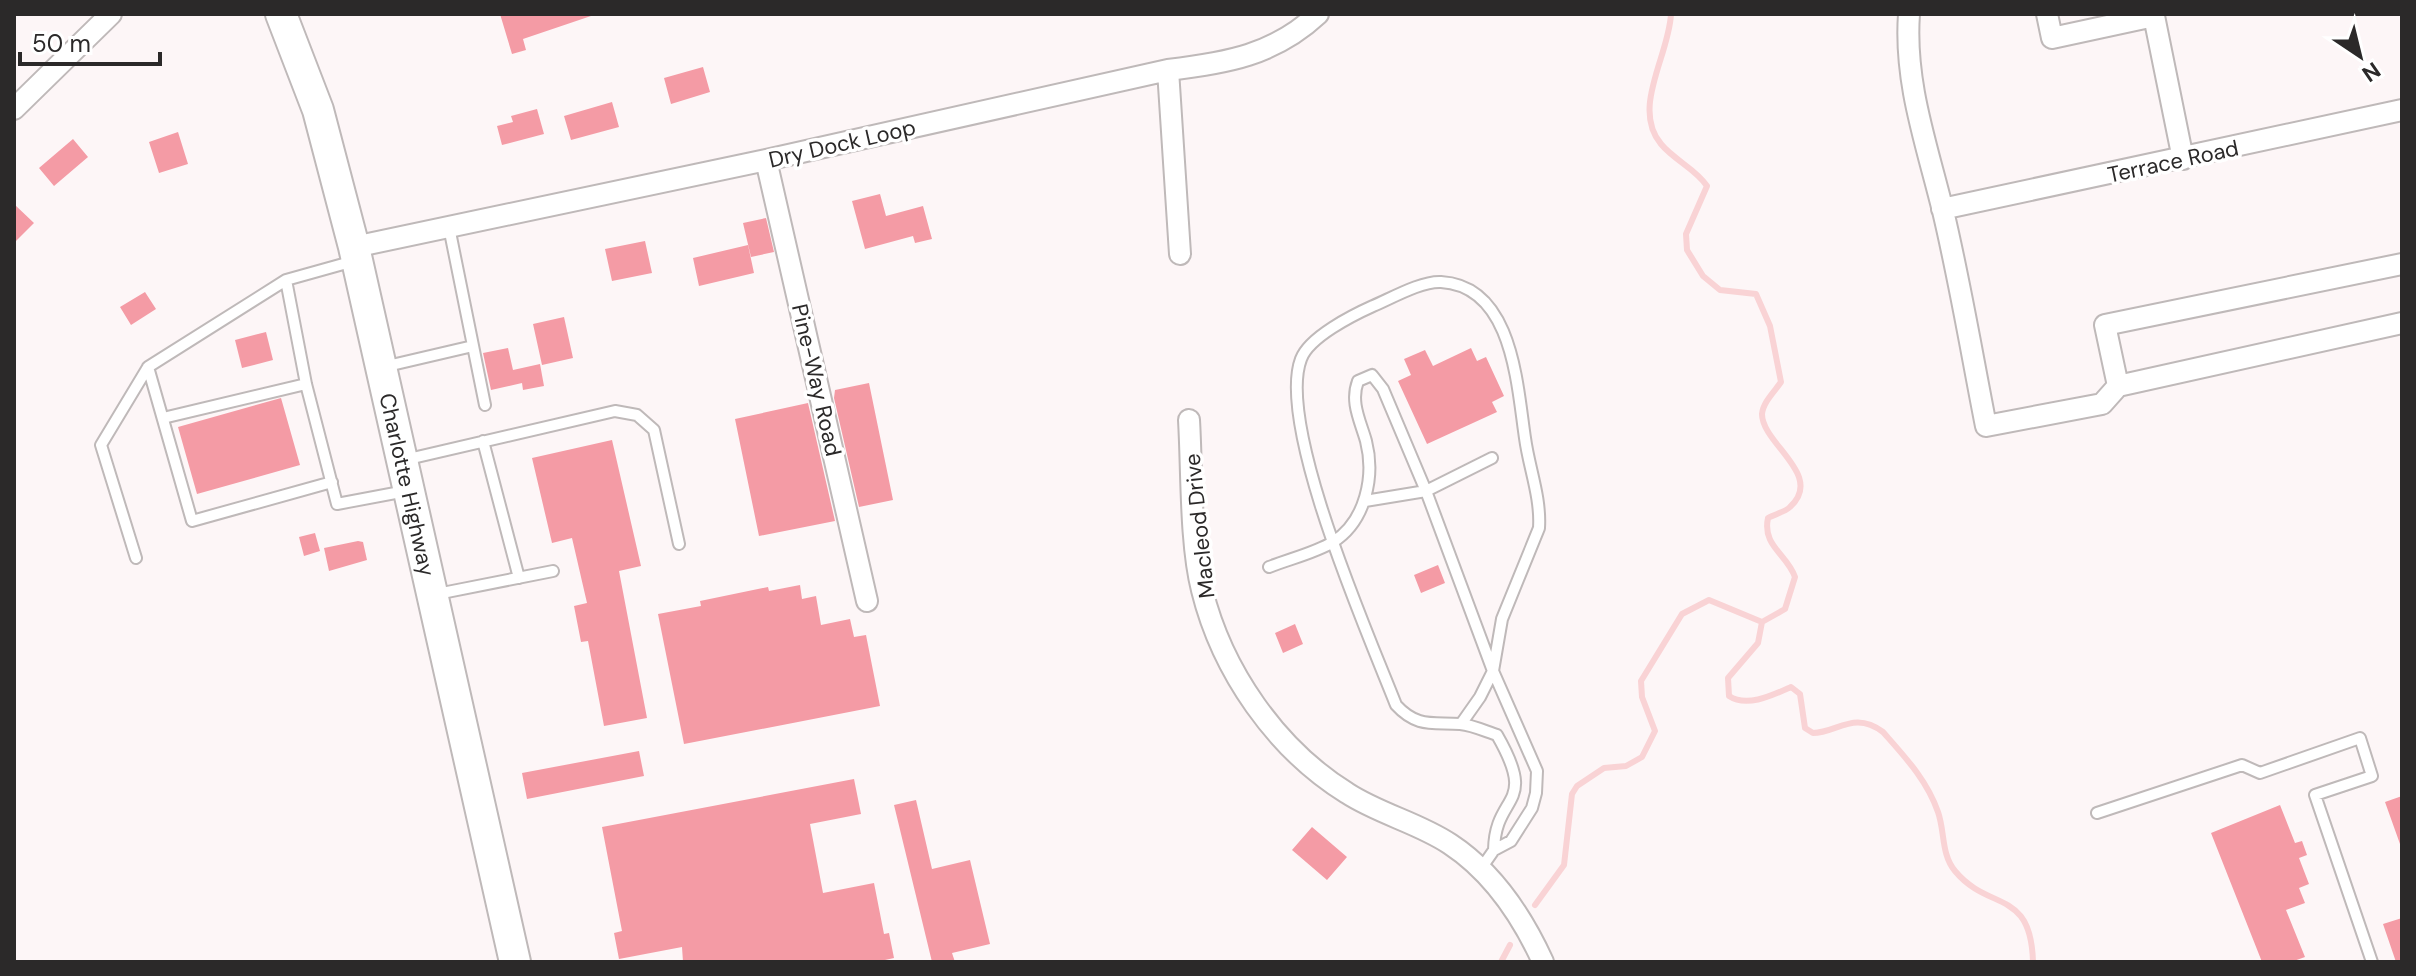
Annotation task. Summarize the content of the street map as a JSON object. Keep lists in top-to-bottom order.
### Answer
{
  "streets": {
    "main road": ["Charlotte Highway"],
    "street": [
      "Dry Dock Loop",
      "Terrace Road",
      "Pine-Way Road",
      "Macleod Drive"
    ]
  },
  "crossings": [
    ["Dry Dock Loop", "Pine-Way Road"],
    ["Dry Dock Loop", "Charlotte Highway"]
  ],
  "scale_bar": "50 m",
  "north": "bottom right"
}
